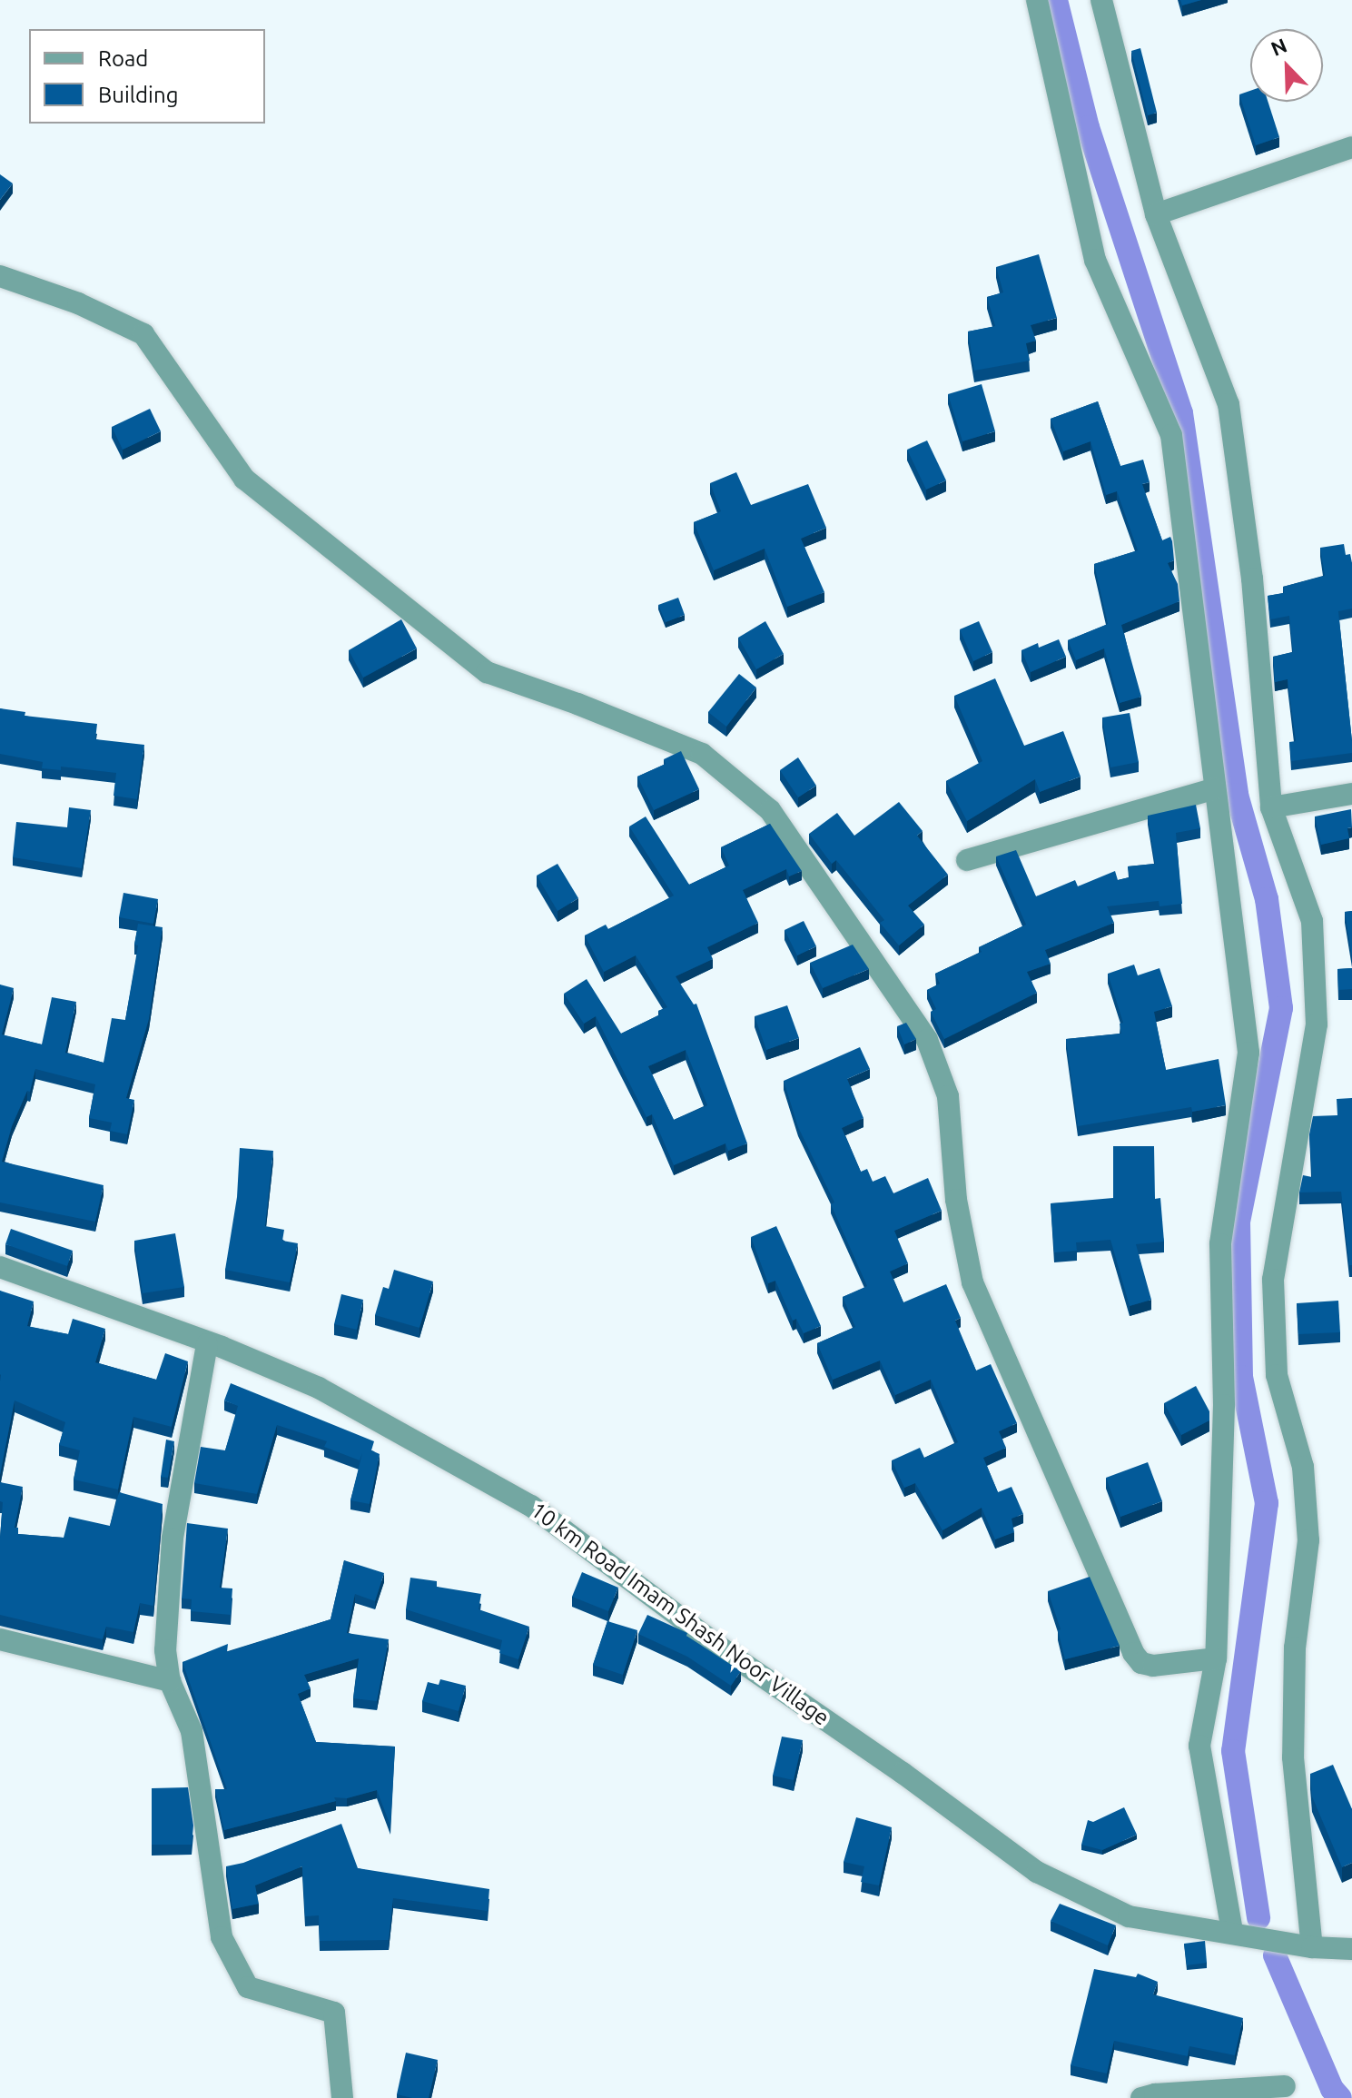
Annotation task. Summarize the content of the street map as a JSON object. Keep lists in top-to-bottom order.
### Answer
{
  "streets": {
    "street": ["10 km Road Imam Shash Noor Village"]
  },
  "legend": ["Road", "Building"],
  "north": "top left"
}
